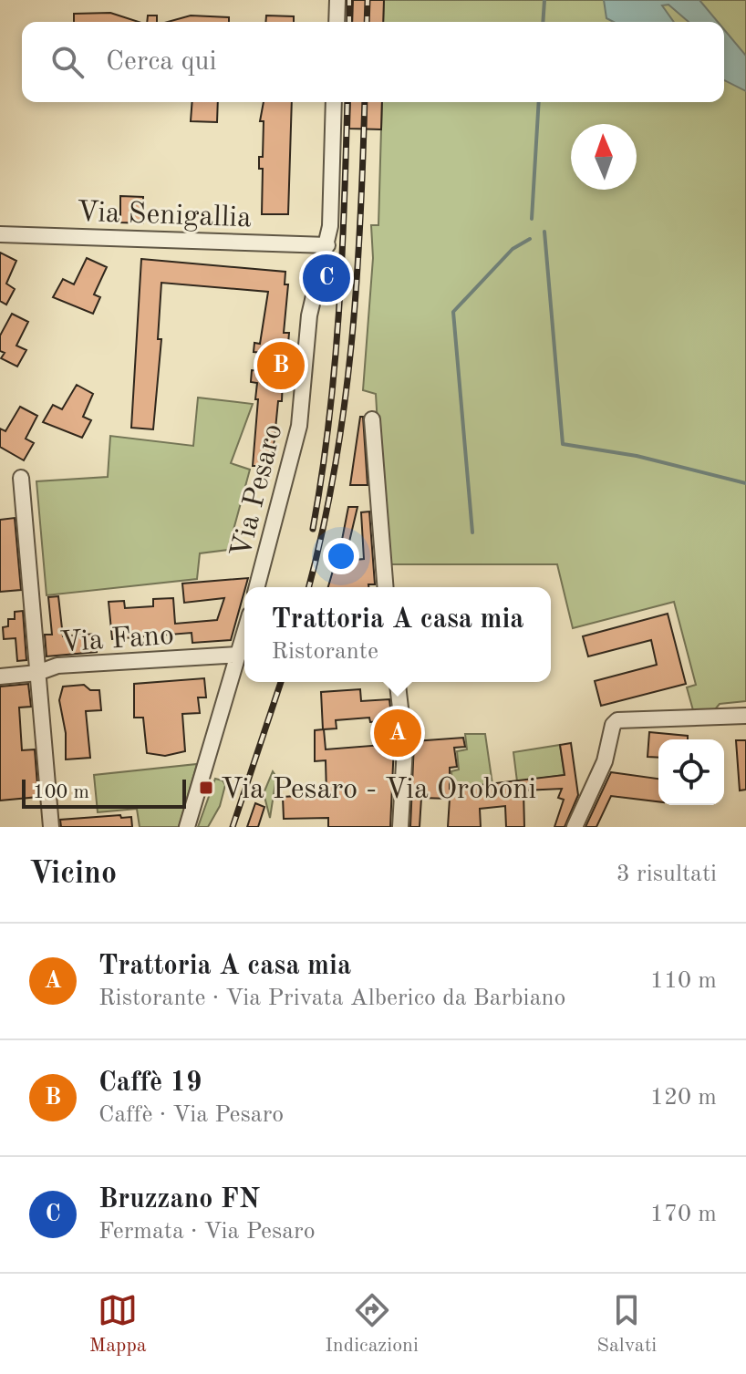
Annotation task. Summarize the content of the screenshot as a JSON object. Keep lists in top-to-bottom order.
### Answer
{
  "streets": {
    "street": ["Via Senigallia", "Via Pesaro", "Via Fano"]
  },
  "crossings": [
    ["Via Senigallia", "Via Pesaro"]
  ],
  "places": {
    "transit": ["Via Pesaro - Via Oroboni"]
  },
  "scale_bar": "100 m",
  "north": "top",
  "page": {
    "search": "Cerca qui",
    "pins": ["C", "B", "A"],
    "popup": ["Trattoria A casa mia", "Ristorante"],
    "scale": "100 m",
    "heading": ["Vicino", "3 risultati"],
    "list": [
      {
        "mark": "A",
        "name": "Trattoria A casa mia",
        "note": "Ristorante · Via Privata Alberico da Barbiano",
        "value": "110 m"
      },
      {
        "mark": "B",
        "name": "Caffè 19",
        "note": "Caffè · Via Pesaro",
        "value": "120 m"
      },
      {
        "mark": "C",
        "name": "Bruzzano FN",
        "note": "Fermata · Via Pesaro",
        "value": "170 m"
      }
    ],
    "nav": ["Mappa", "Indicazioni", "Salvati"]
  }
}
